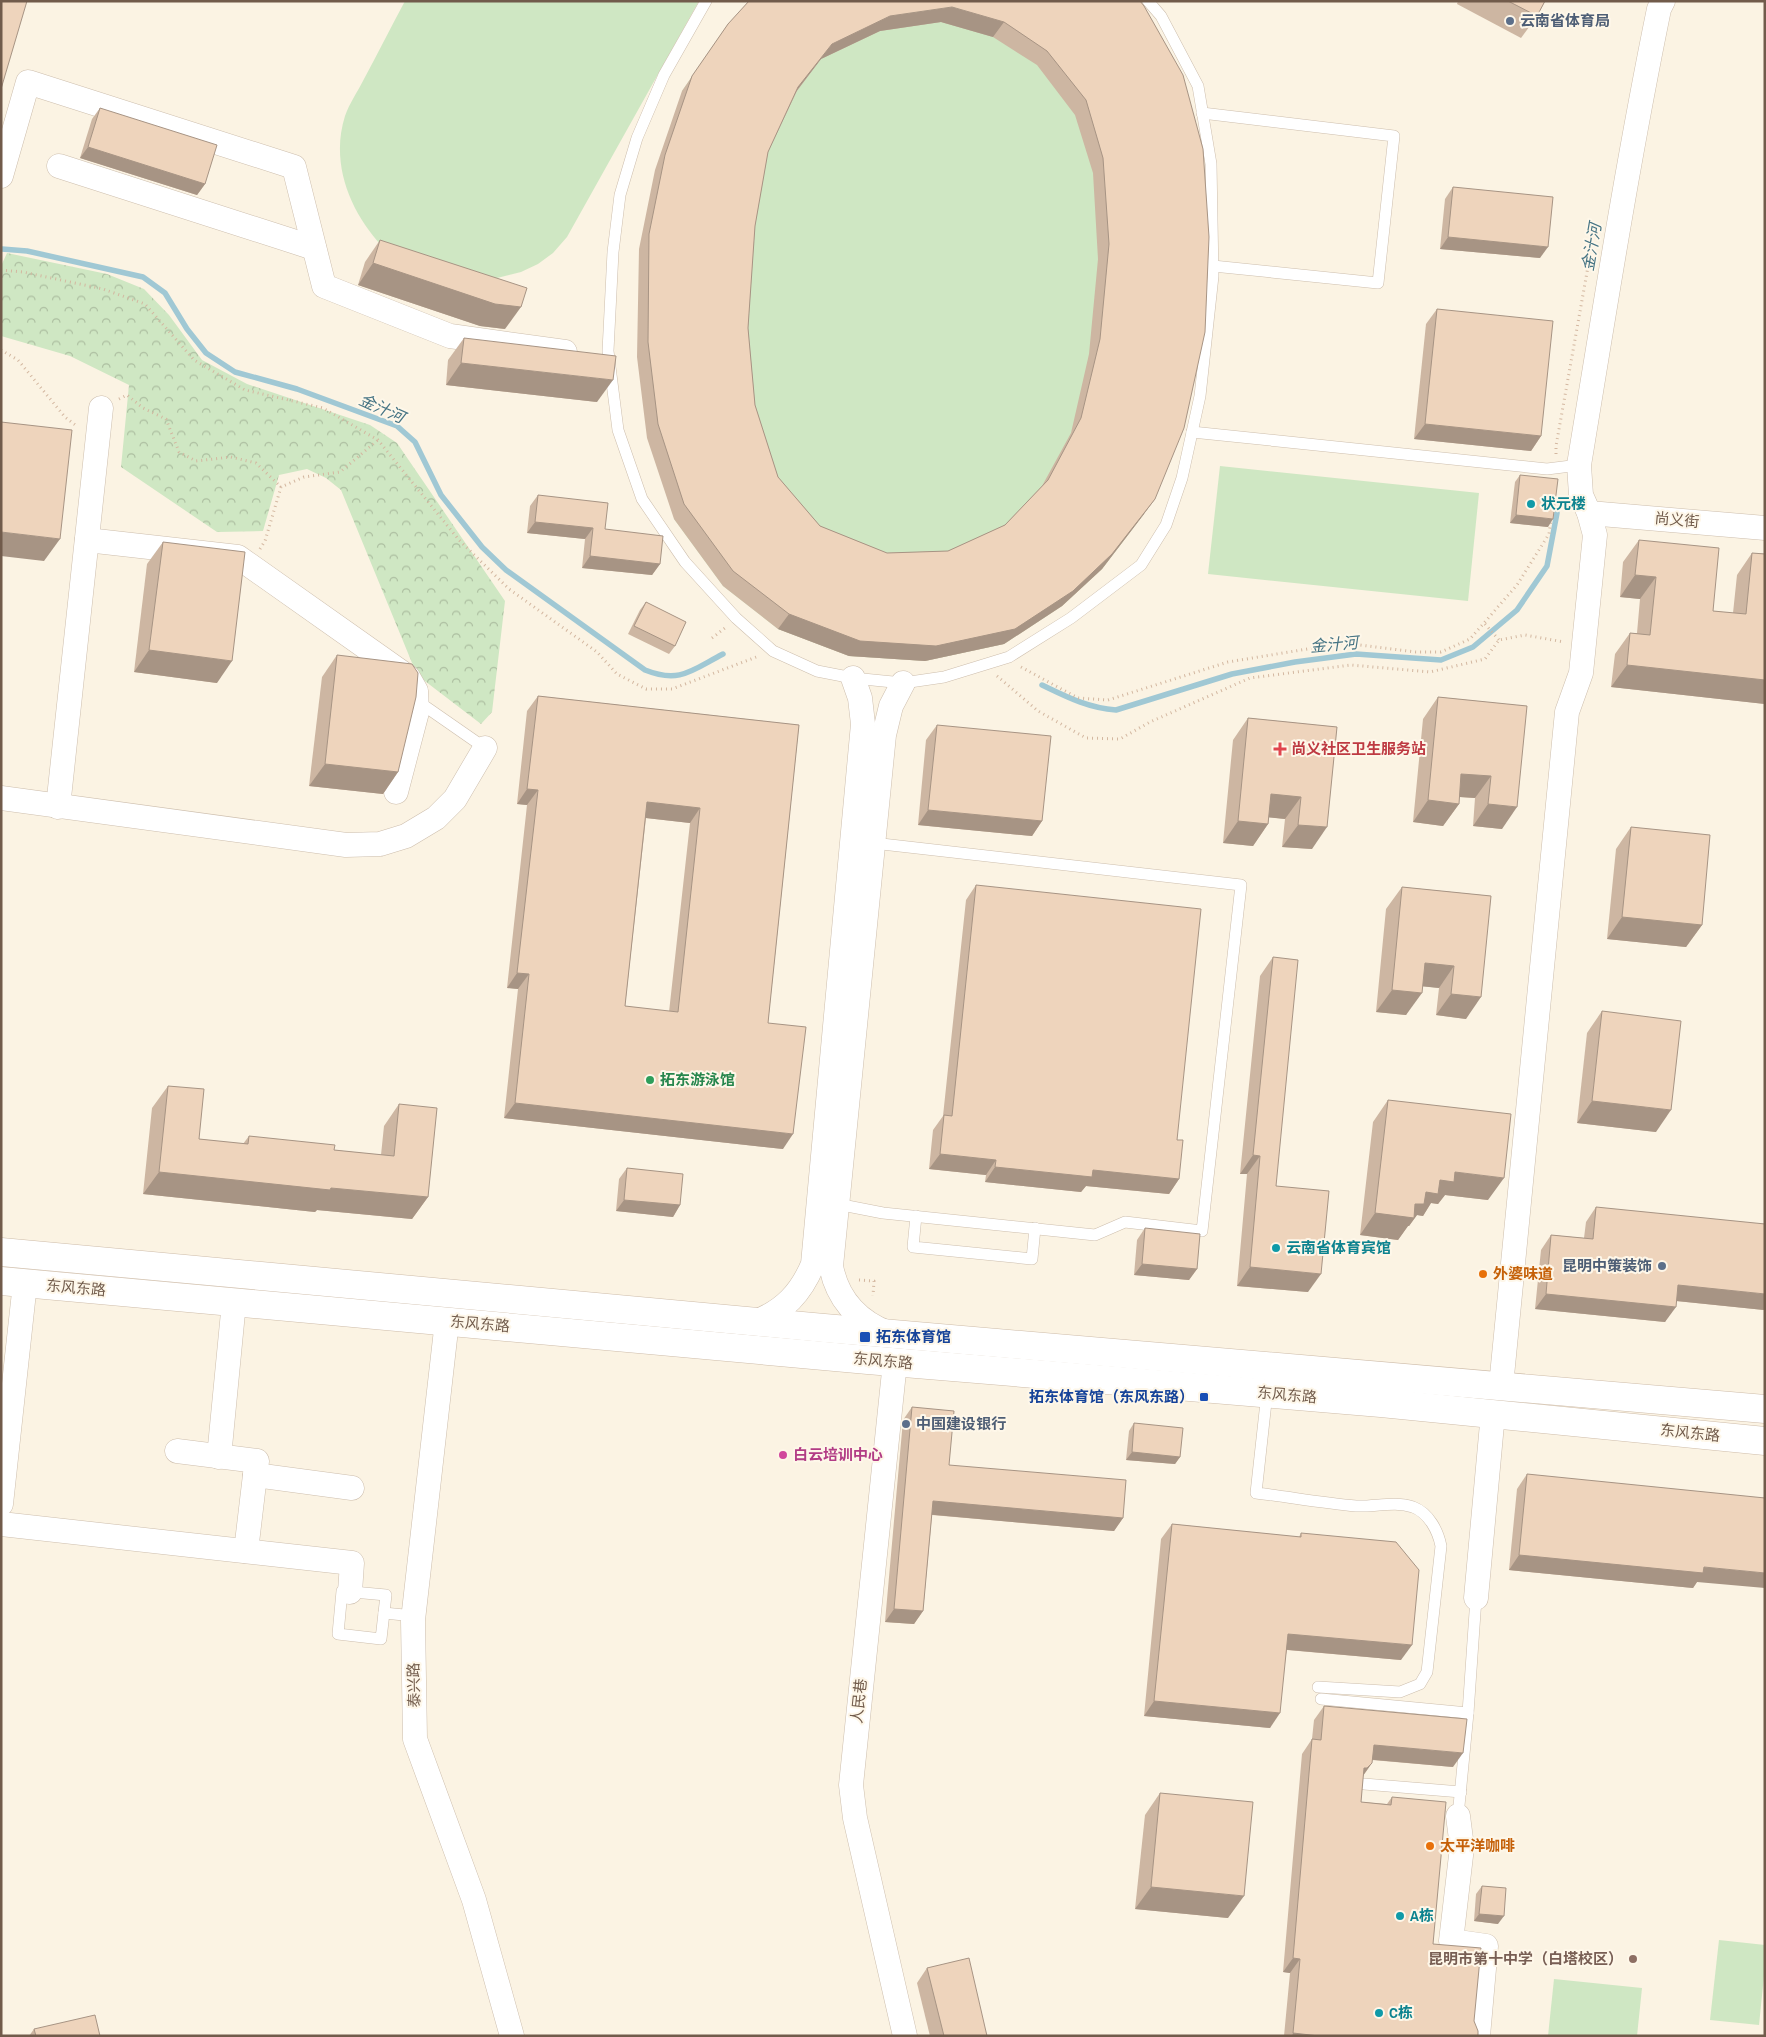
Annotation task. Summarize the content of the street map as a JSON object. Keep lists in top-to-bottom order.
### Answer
{
  "streets": {
    "main road": ["东风东路"],
    "street": ["尚义街", "泰兴路", "人民巷"]
  },
  "crossings": [
    ["东风东路", "泰兴路"],
    ["东风东路", "人民巷"]
  ],
  "water": ["金汁河"],
  "places": {
    "other": [
      "云南省体育局",
      "状元楼",
      "拓东游泳馆",
      "云南省体育宾馆",
      "昆明中策装饰",
      "外婆味道",
      "中国建设银行",
      "白云培训中心",
      "太平洋咖啡",
      "A栋",
      "昆明市第十中学（白塔校区）",
      "C栋"
    ],
    "health": ["尚义社区卫生服务站"],
    "transit": ["拓东体育馆", "拓东体育馆（东风东路）"]
  }
}
